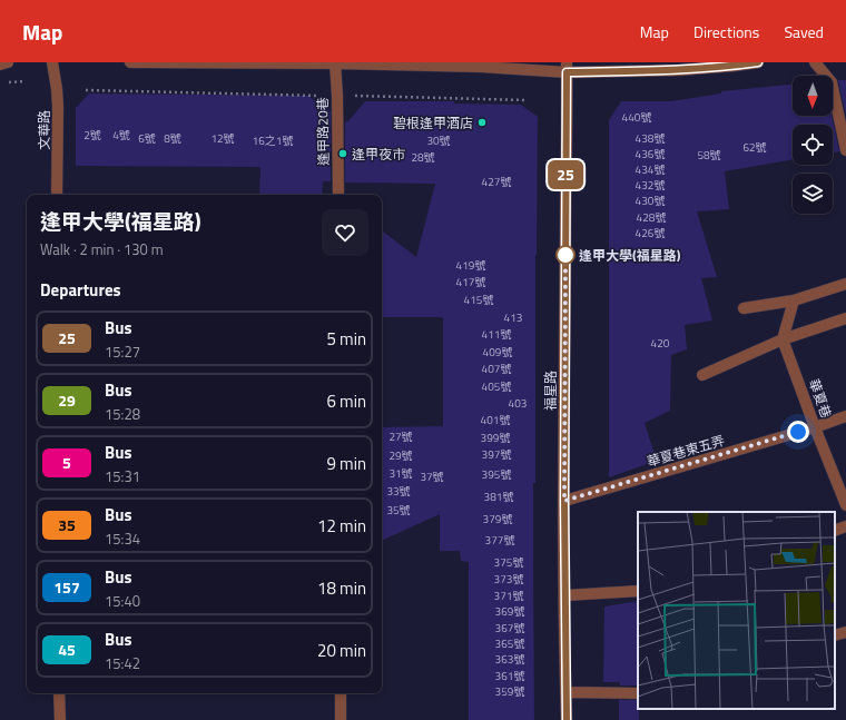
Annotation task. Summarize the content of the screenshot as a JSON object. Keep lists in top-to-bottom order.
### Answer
{
  "streets": {
    "street": [
      "文華路",
      "逢甲路20巷",
      "福星路",
      "華夏巷",
      "華夏巷東五弄"
    ]
  },
  "crossings": [
    ["福星路", "華夏巷東五弄"],
    ["華夏巷", "華夏巷東五弄"]
  ],
  "places": ["碧根逢甲酒店", "逢甲夜市", "逢甲大學(福星路)"],
  "lines": ["bus line 25"],
  "house_numbers": [
    "440號",
    "2號",
    "4號",
    "6號",
    "8號",
    "12號",
    "438號",
    "16之1號",
    "30號",
    "62號",
    "436號",
    "58號",
    "28號",
    "434號",
    "427號",
    "432號",
    "430號",
    "428號",
    "426號",
    "419號",
    "417號",
    "415號",
    "413",
    "411號",
    "420",
    "409號",
    "407號",
    "405號",
    "403",
    "401號",
    "27號",
    "399號",
    "397號",
    "29號",
    "31號",
    "395號",
    "37號",
    "33號",
    "381號",
    "35號",
    "379號",
    "377號",
    "375號",
    "373號",
    "371號",
    "369號",
    "367號",
    "365號",
    "363號",
    "361號",
    "359號"
  ],
  "north": "bottom",
  "page": {
    "header": "Map",
    "nav": ["Map", "Directions", "Saved"],
    "on_map": "25",
    "heading": [
      ["逢甲大學(福星路)", "Walk · 2 min · 130 m"],
      "Departures"
    ],
    "list": [
      {
        "mark": "25",
        "name": "Bus",
        "note": "15:27",
        "value": "5 min"
      },
      {
        "mark": "29",
        "name": "Bus",
        "note": "15:28",
        "value": "6 min"
      },
      {
        "mark": "5",
        "name": "Bus",
        "note": "15:31",
        "value": "9 min"
      },
      {
        "mark": "35",
        "name": "Bus",
        "note": "15:34",
        "value": "12 min"
      },
      {
        "mark": "157",
        "name": "Bus",
        "note": "15:40",
        "value": "18 min"
      },
      {
        "mark": "45",
        "name": "Bus",
        "note": "15:42",
        "value": "20 min"
      }
    ]
  }
}
